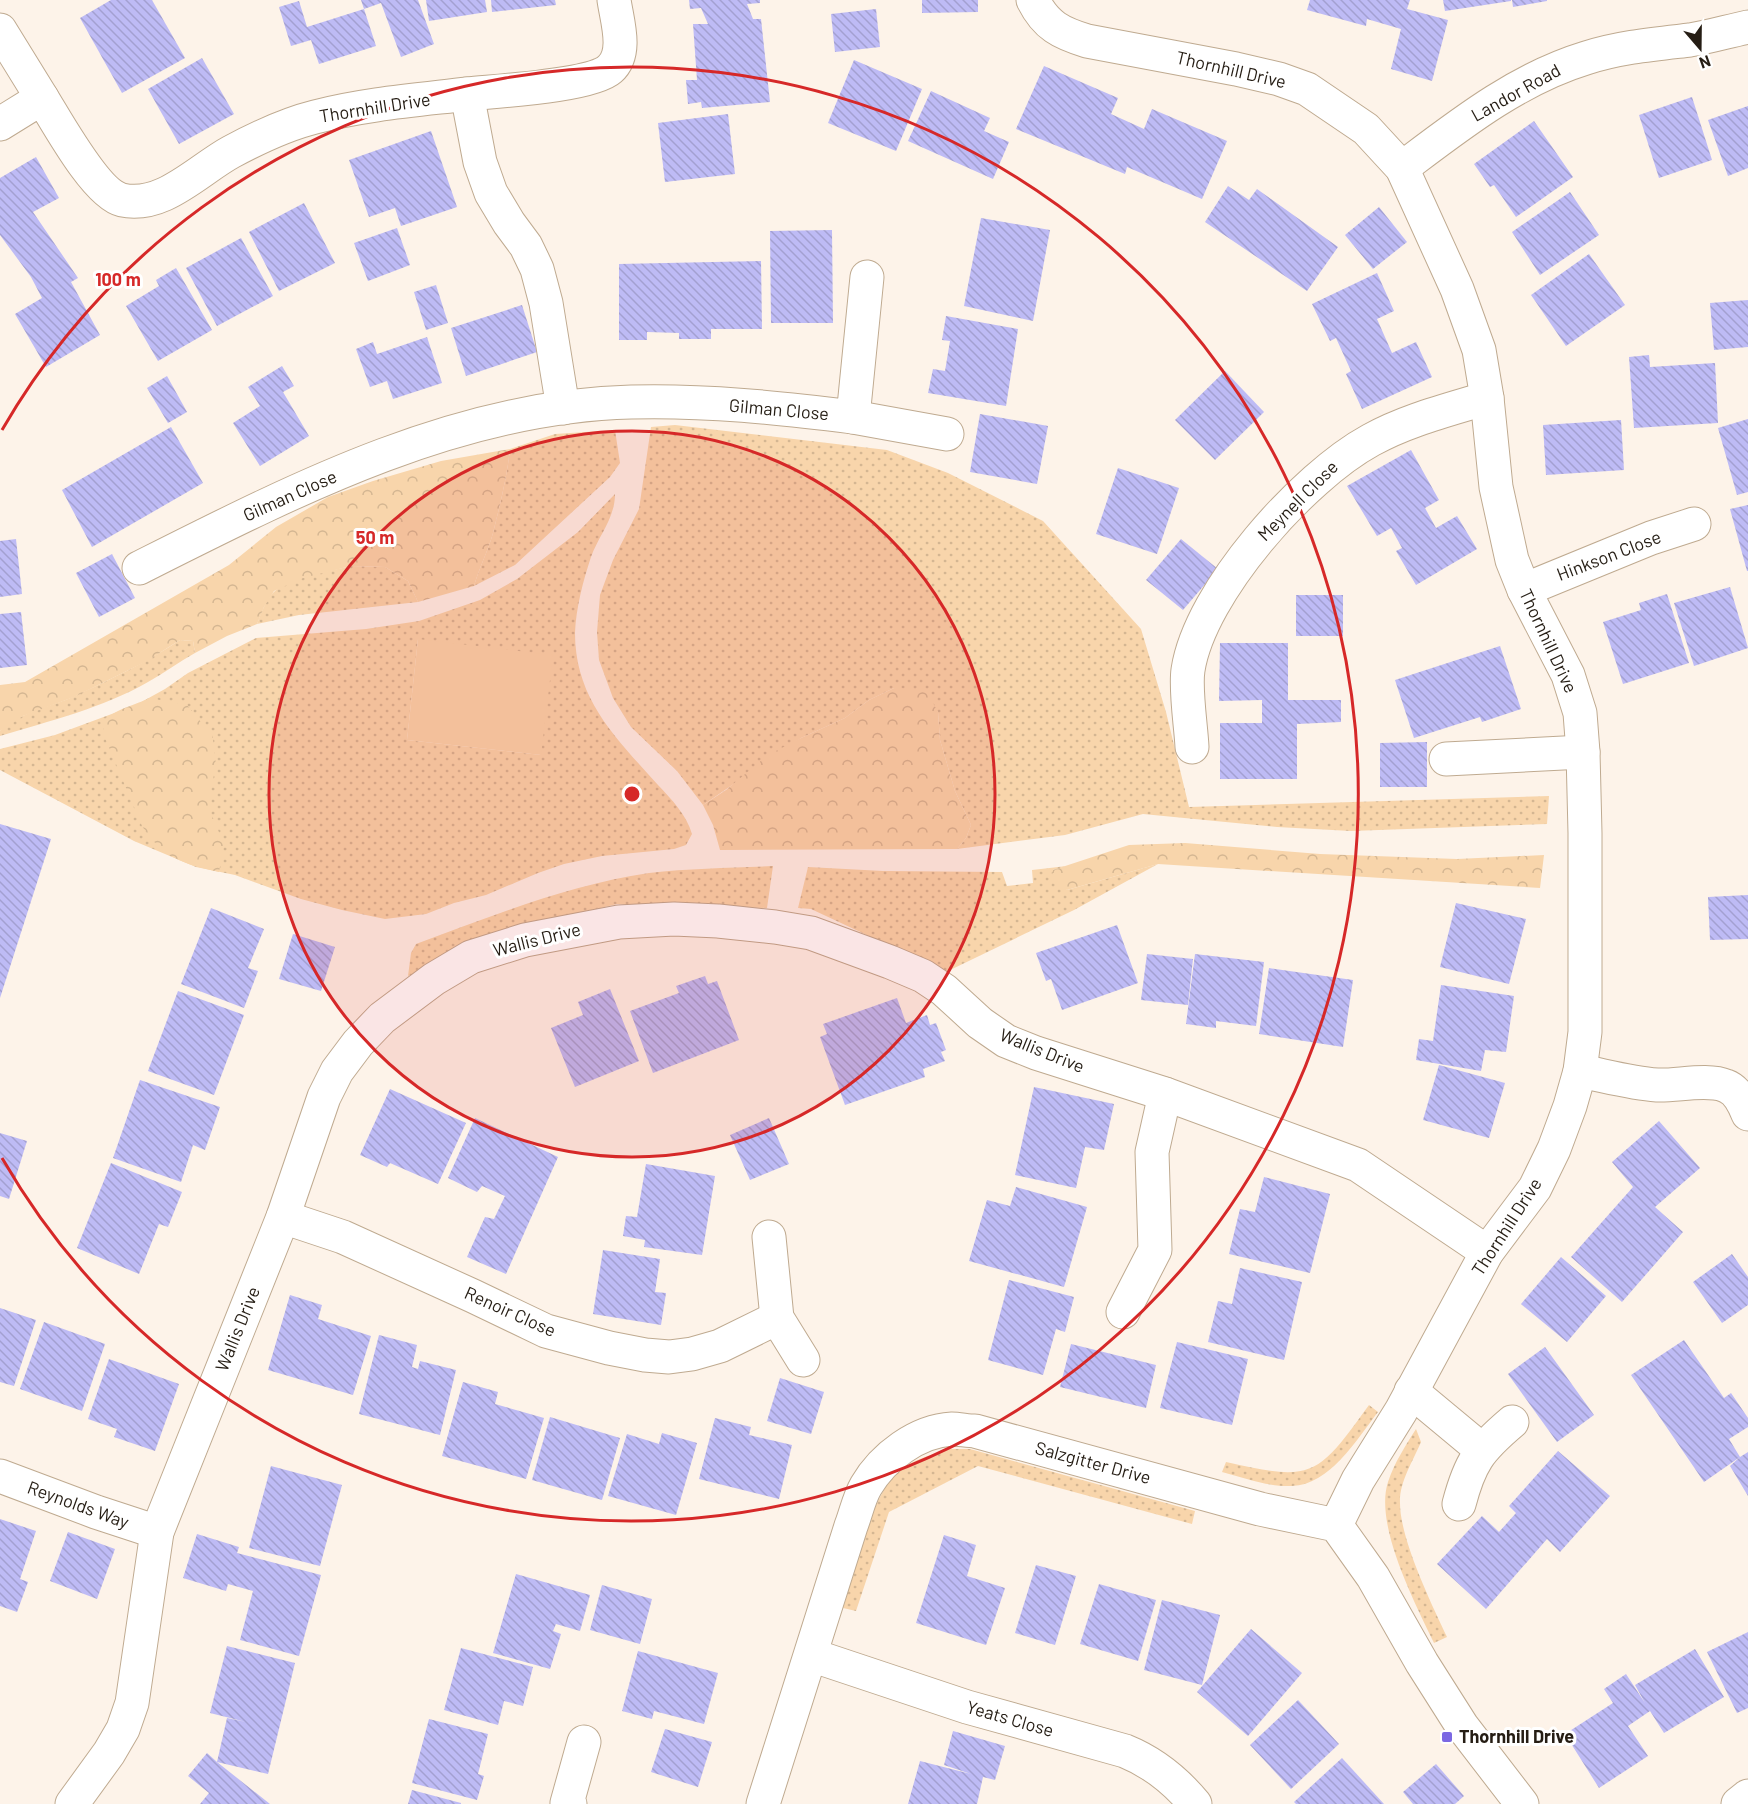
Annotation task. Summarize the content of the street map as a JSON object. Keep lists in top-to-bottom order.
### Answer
{
  "streets": {
    "street": [
      "Thornhill Drive",
      "Landor Road",
      "Gilman Close",
      "Meynell Close",
      "Hinkson Close",
      "Wallis Drive",
      "Renoir Close",
      "Salzgitter Drive",
      "Reynolds Way",
      "Yeats Close"
    ]
  },
  "crossings": [
    ["Thornhill Drive", "Landor Road"],
    ["Thornhill Drive", "Meynell Close"],
    ["Thornhill Drive", "Hinkson Close"],
    ["Thornhill Drive", "Wallis Drive"],
    ["Thornhill Drive", "Salzgitter Drive"],
    ["Wallis Drive", "Renoir Close"],
    ["Wallis Drive", "Reynolds Way"],
    ["Salzgitter Drive", "Yeats Close"]
  ],
  "places": {
    "transit": ["Thornhill Drive"]
  },
  "north": "bottom",
  "rings": ["100 m", "50 m"]
}
